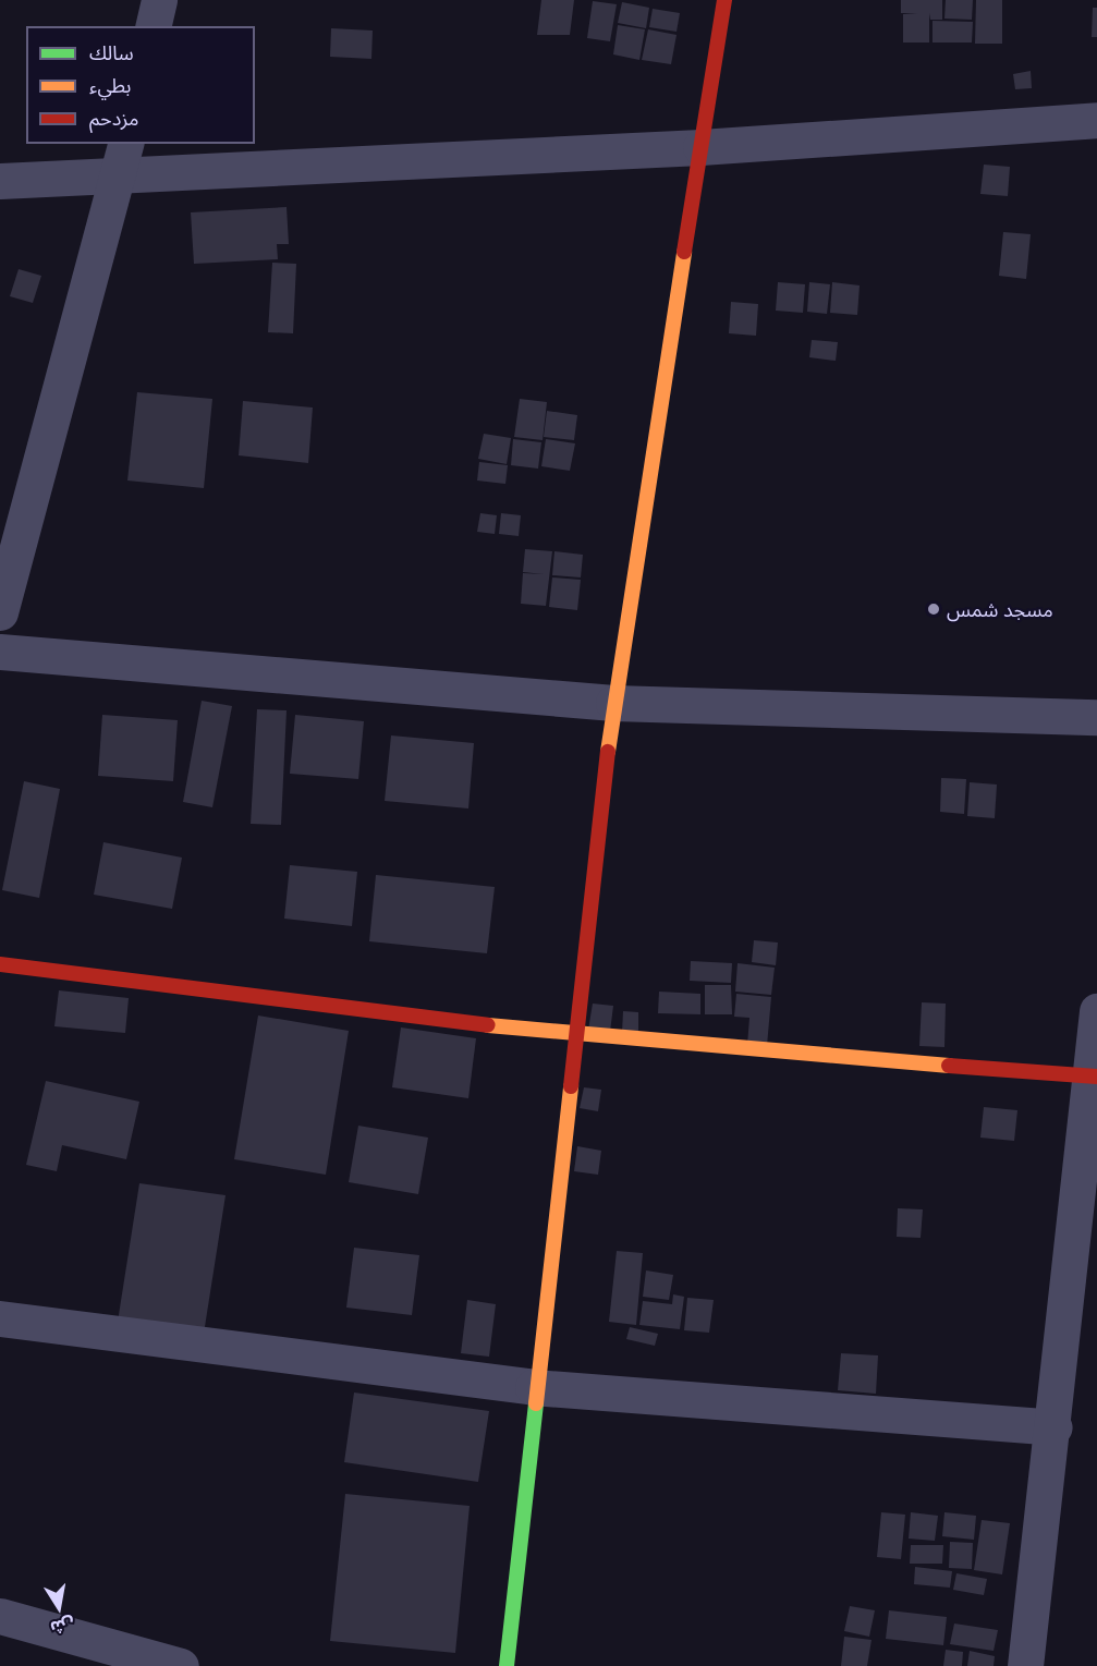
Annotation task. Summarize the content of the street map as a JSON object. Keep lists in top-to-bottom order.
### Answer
{
  "places": ["مسجد شمس"],
  "legend": ["سالك", "بطيء", "مزدحم"],
  "north": "bottom"
}
